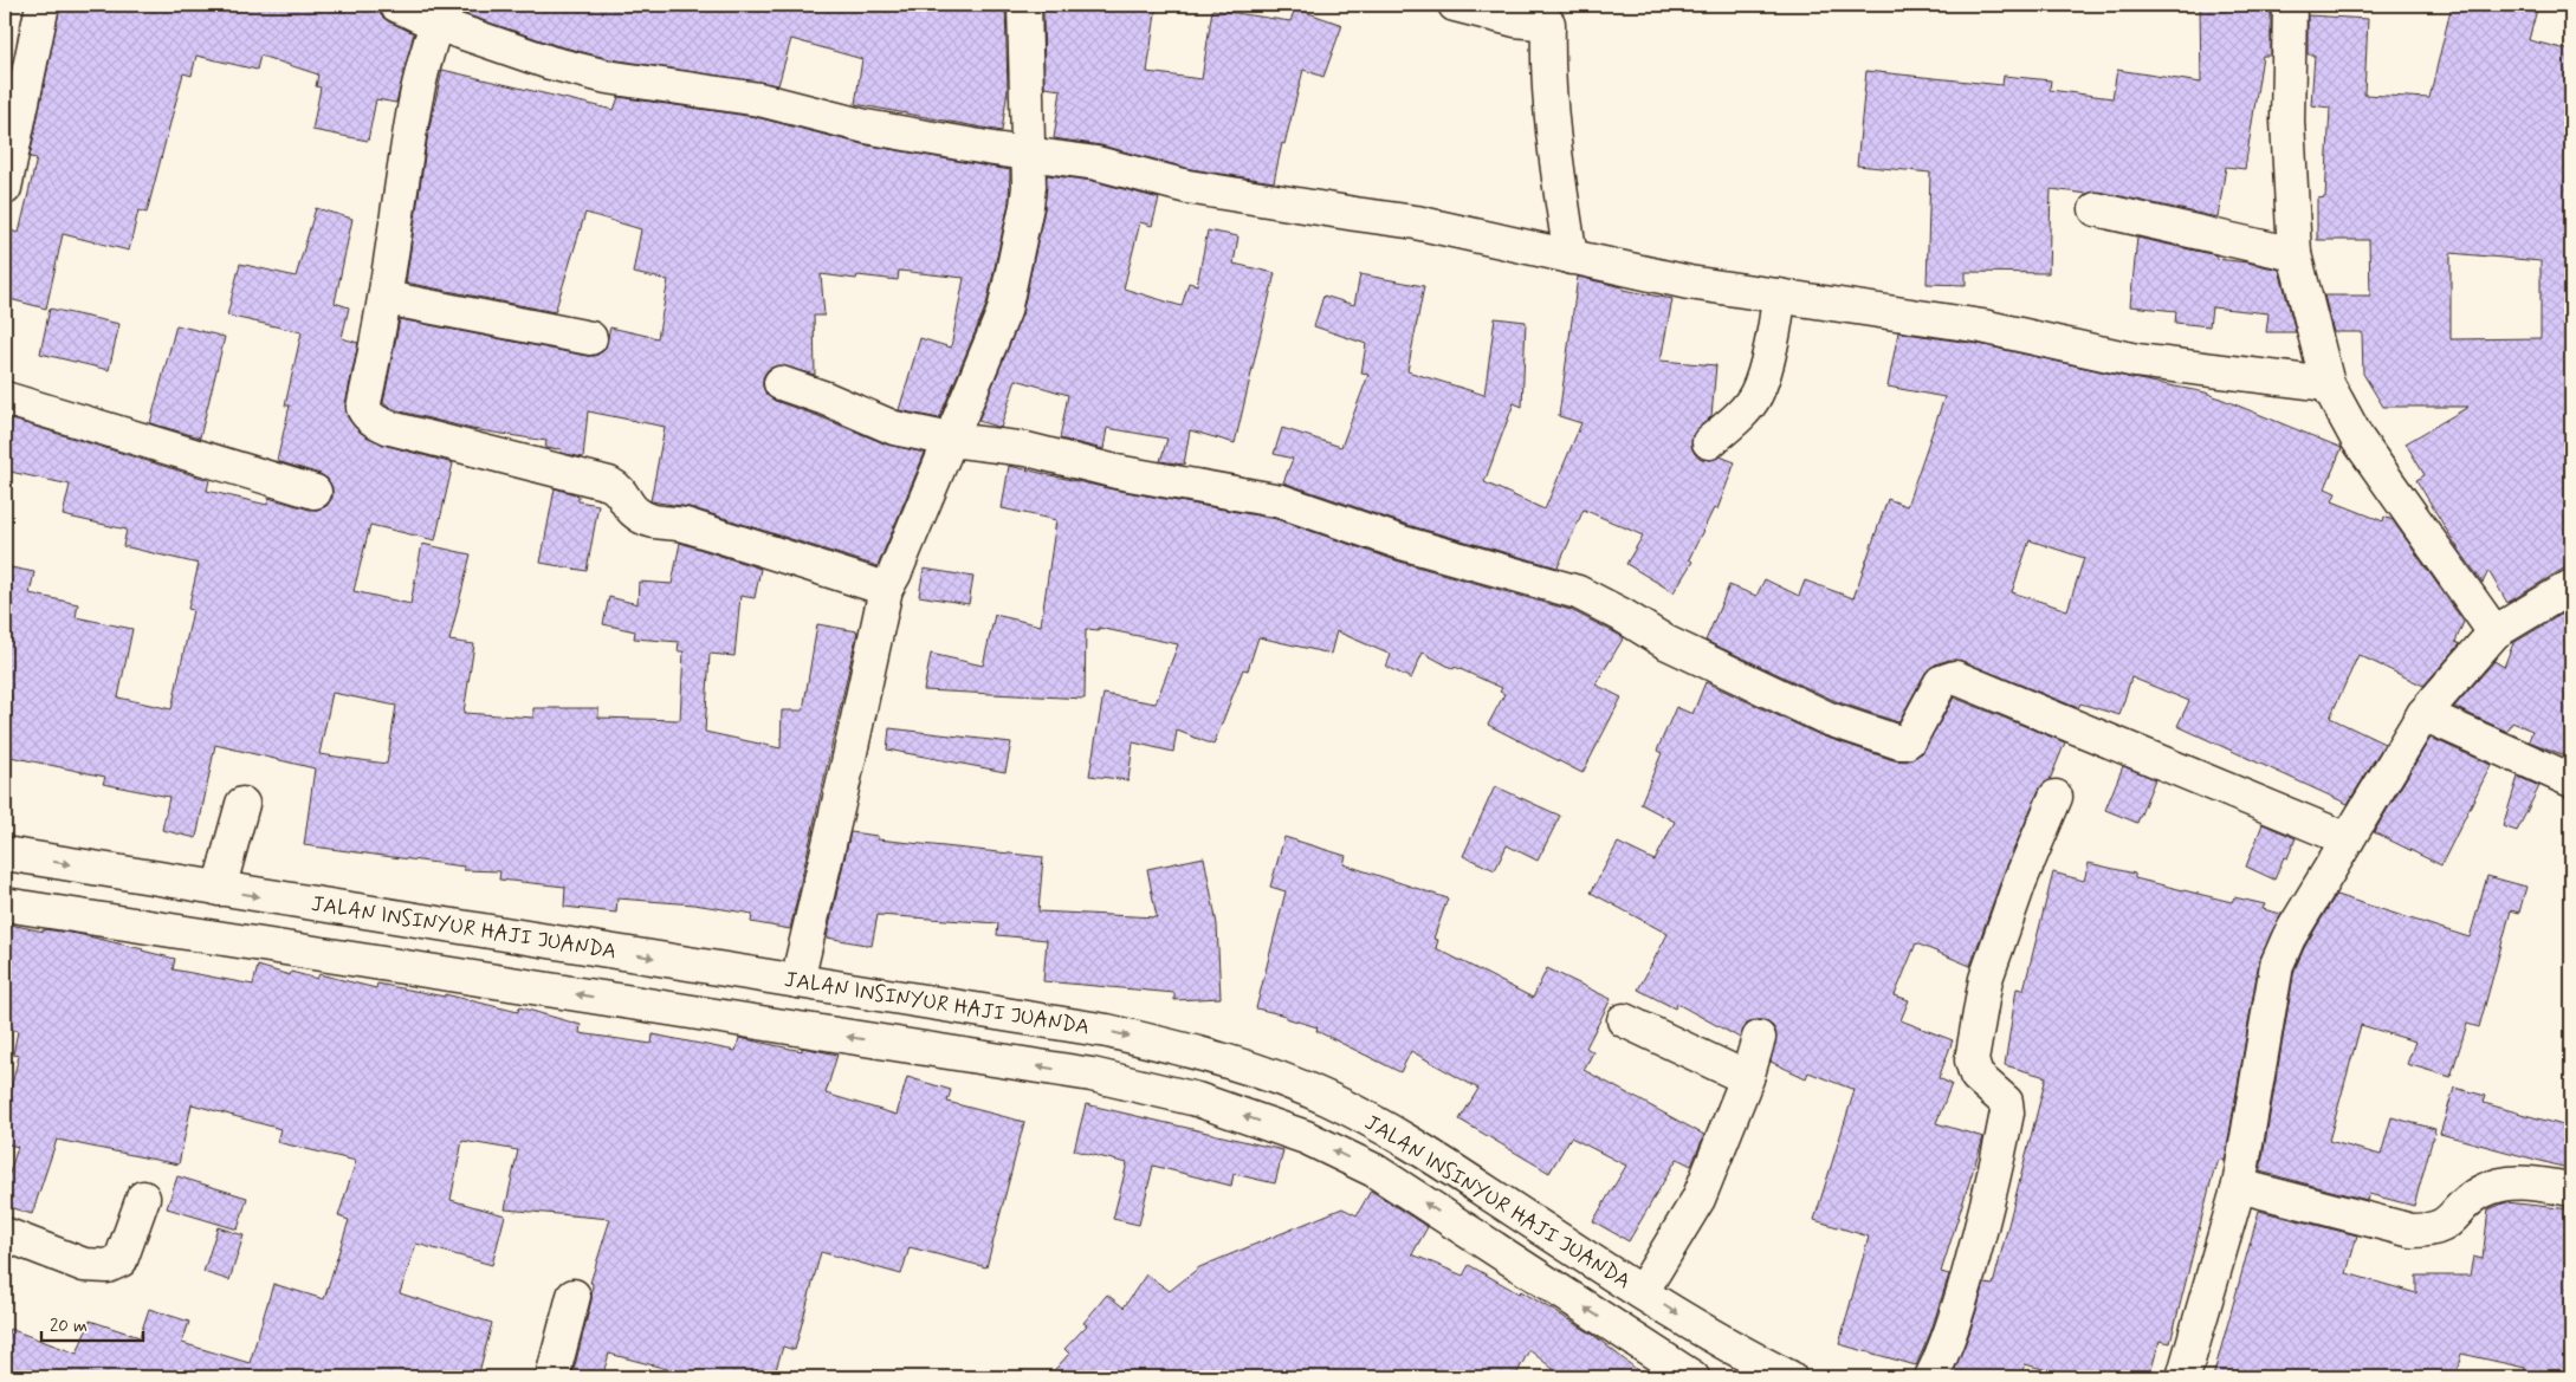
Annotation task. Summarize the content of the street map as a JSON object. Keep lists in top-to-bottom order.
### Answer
{
  "streets": {
    "main road": ["JALAN INSINYUR HAJI JUANDA"]
  },
  "scale_bar": "20 m"
}
